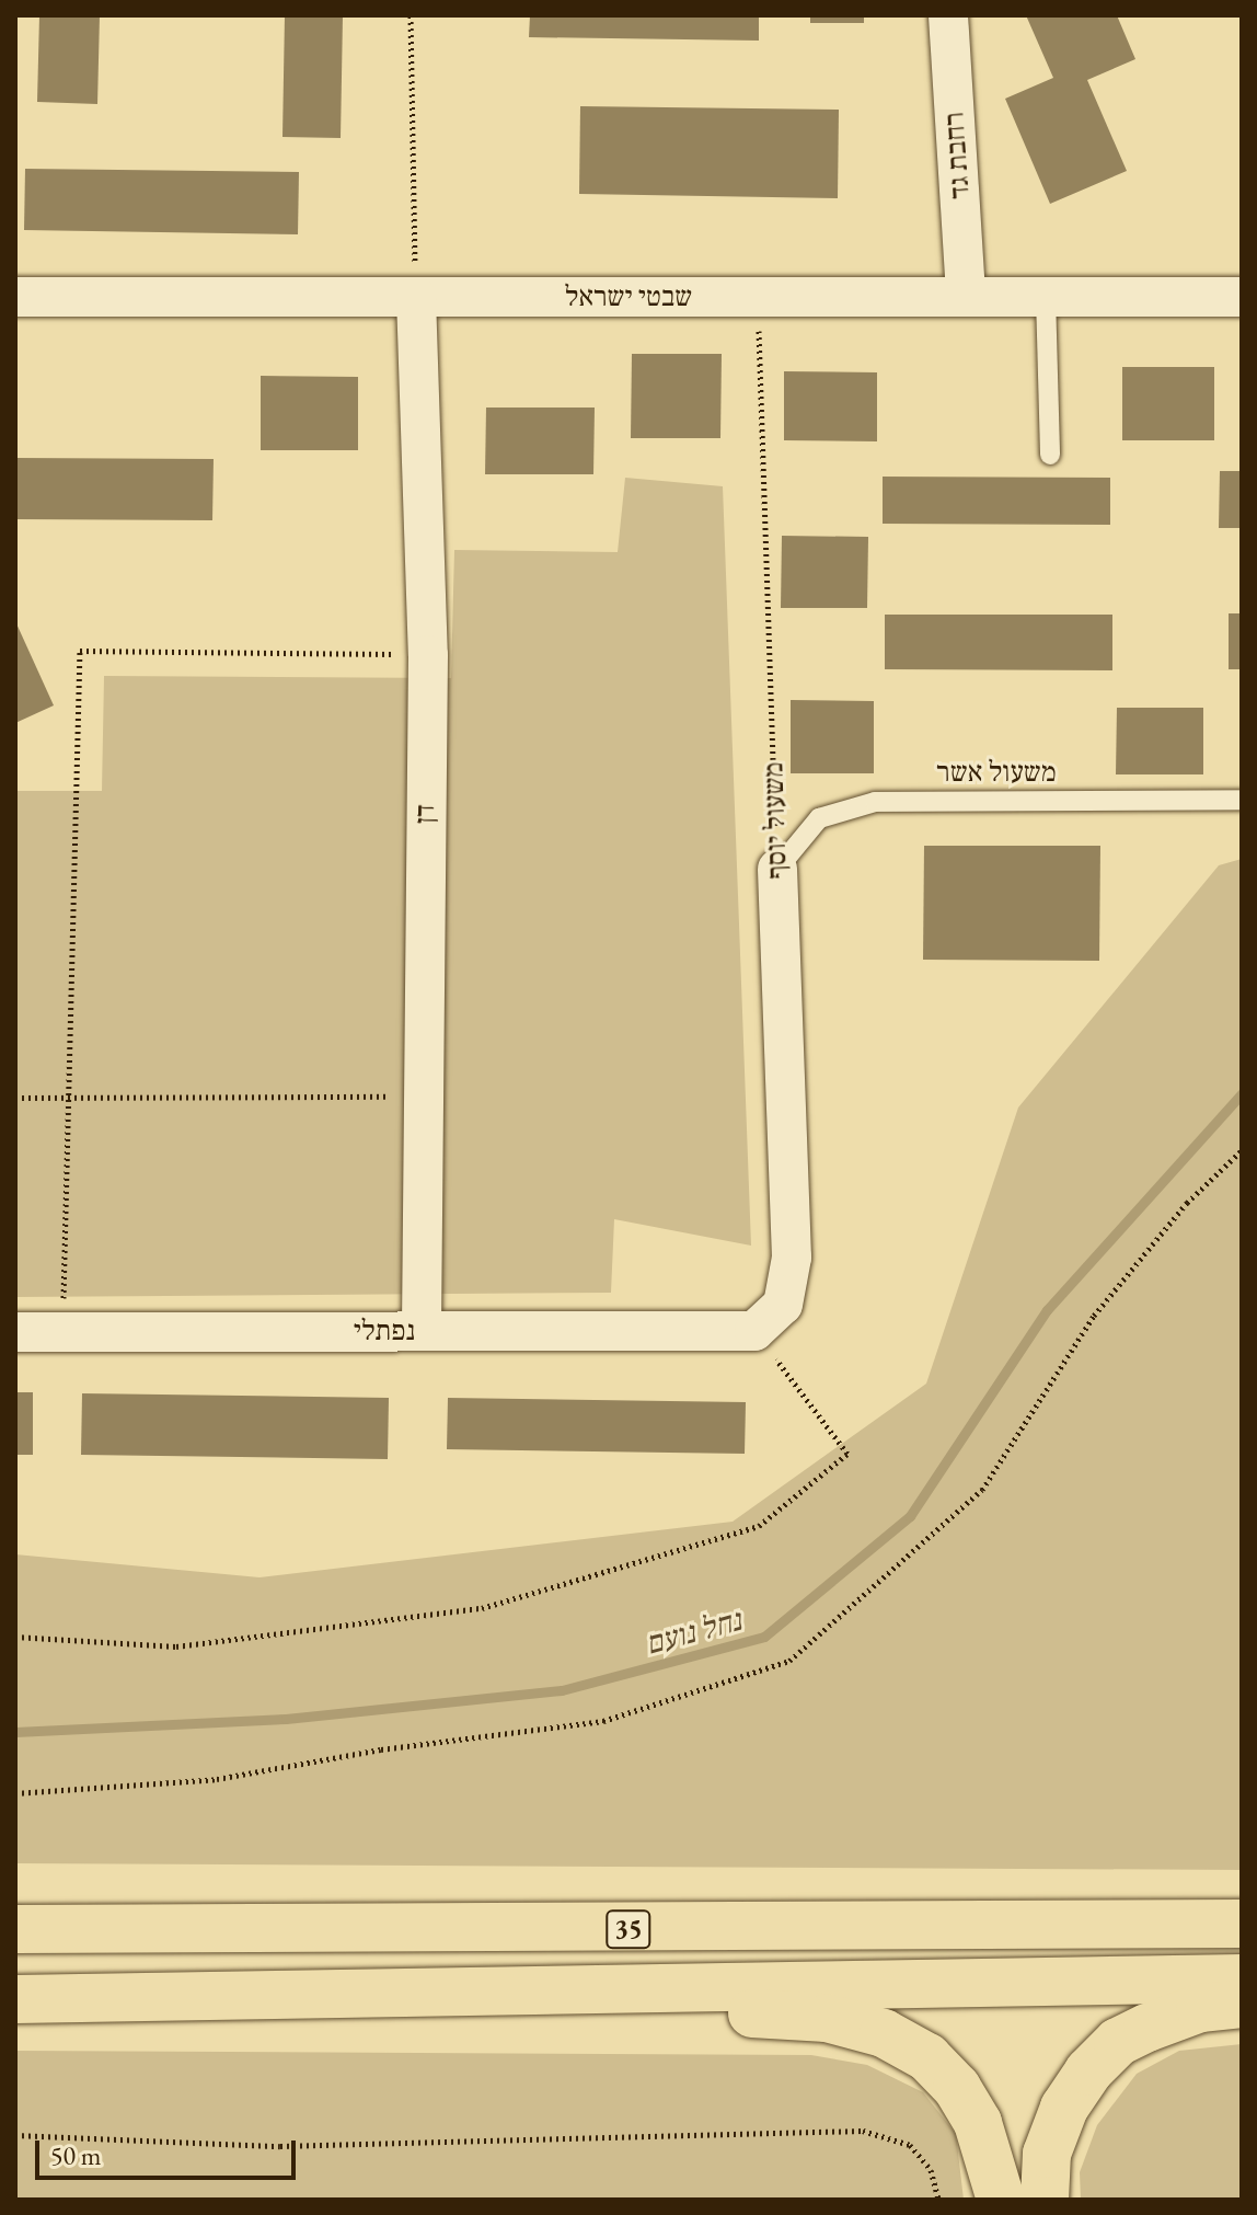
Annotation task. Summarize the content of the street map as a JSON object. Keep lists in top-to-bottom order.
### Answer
{
  "streets": {
    "highway": ["35"],
    "street": [
      "רחבת גד",
      "שבטי ישראל",
      "דן",
      "משעול יוסף",
      "נפתלי"
    ],
    "lane": ["משעול אשר"]
  },
  "crossings": [
    ["רחבת גד", "שבטי ישראל"],
    ["שבטי ישראל", "דן"],
    ["שבטי ישראל", "משעול יוסף"],
    ["משעול אשר", "משעול יוסף"],
    ["דן", "נפתלי"],
    ["משעול יוסף", "נפתלי"]
  ],
  "water": ["נחל נועם"],
  "scale_bar": "50 m"
}
